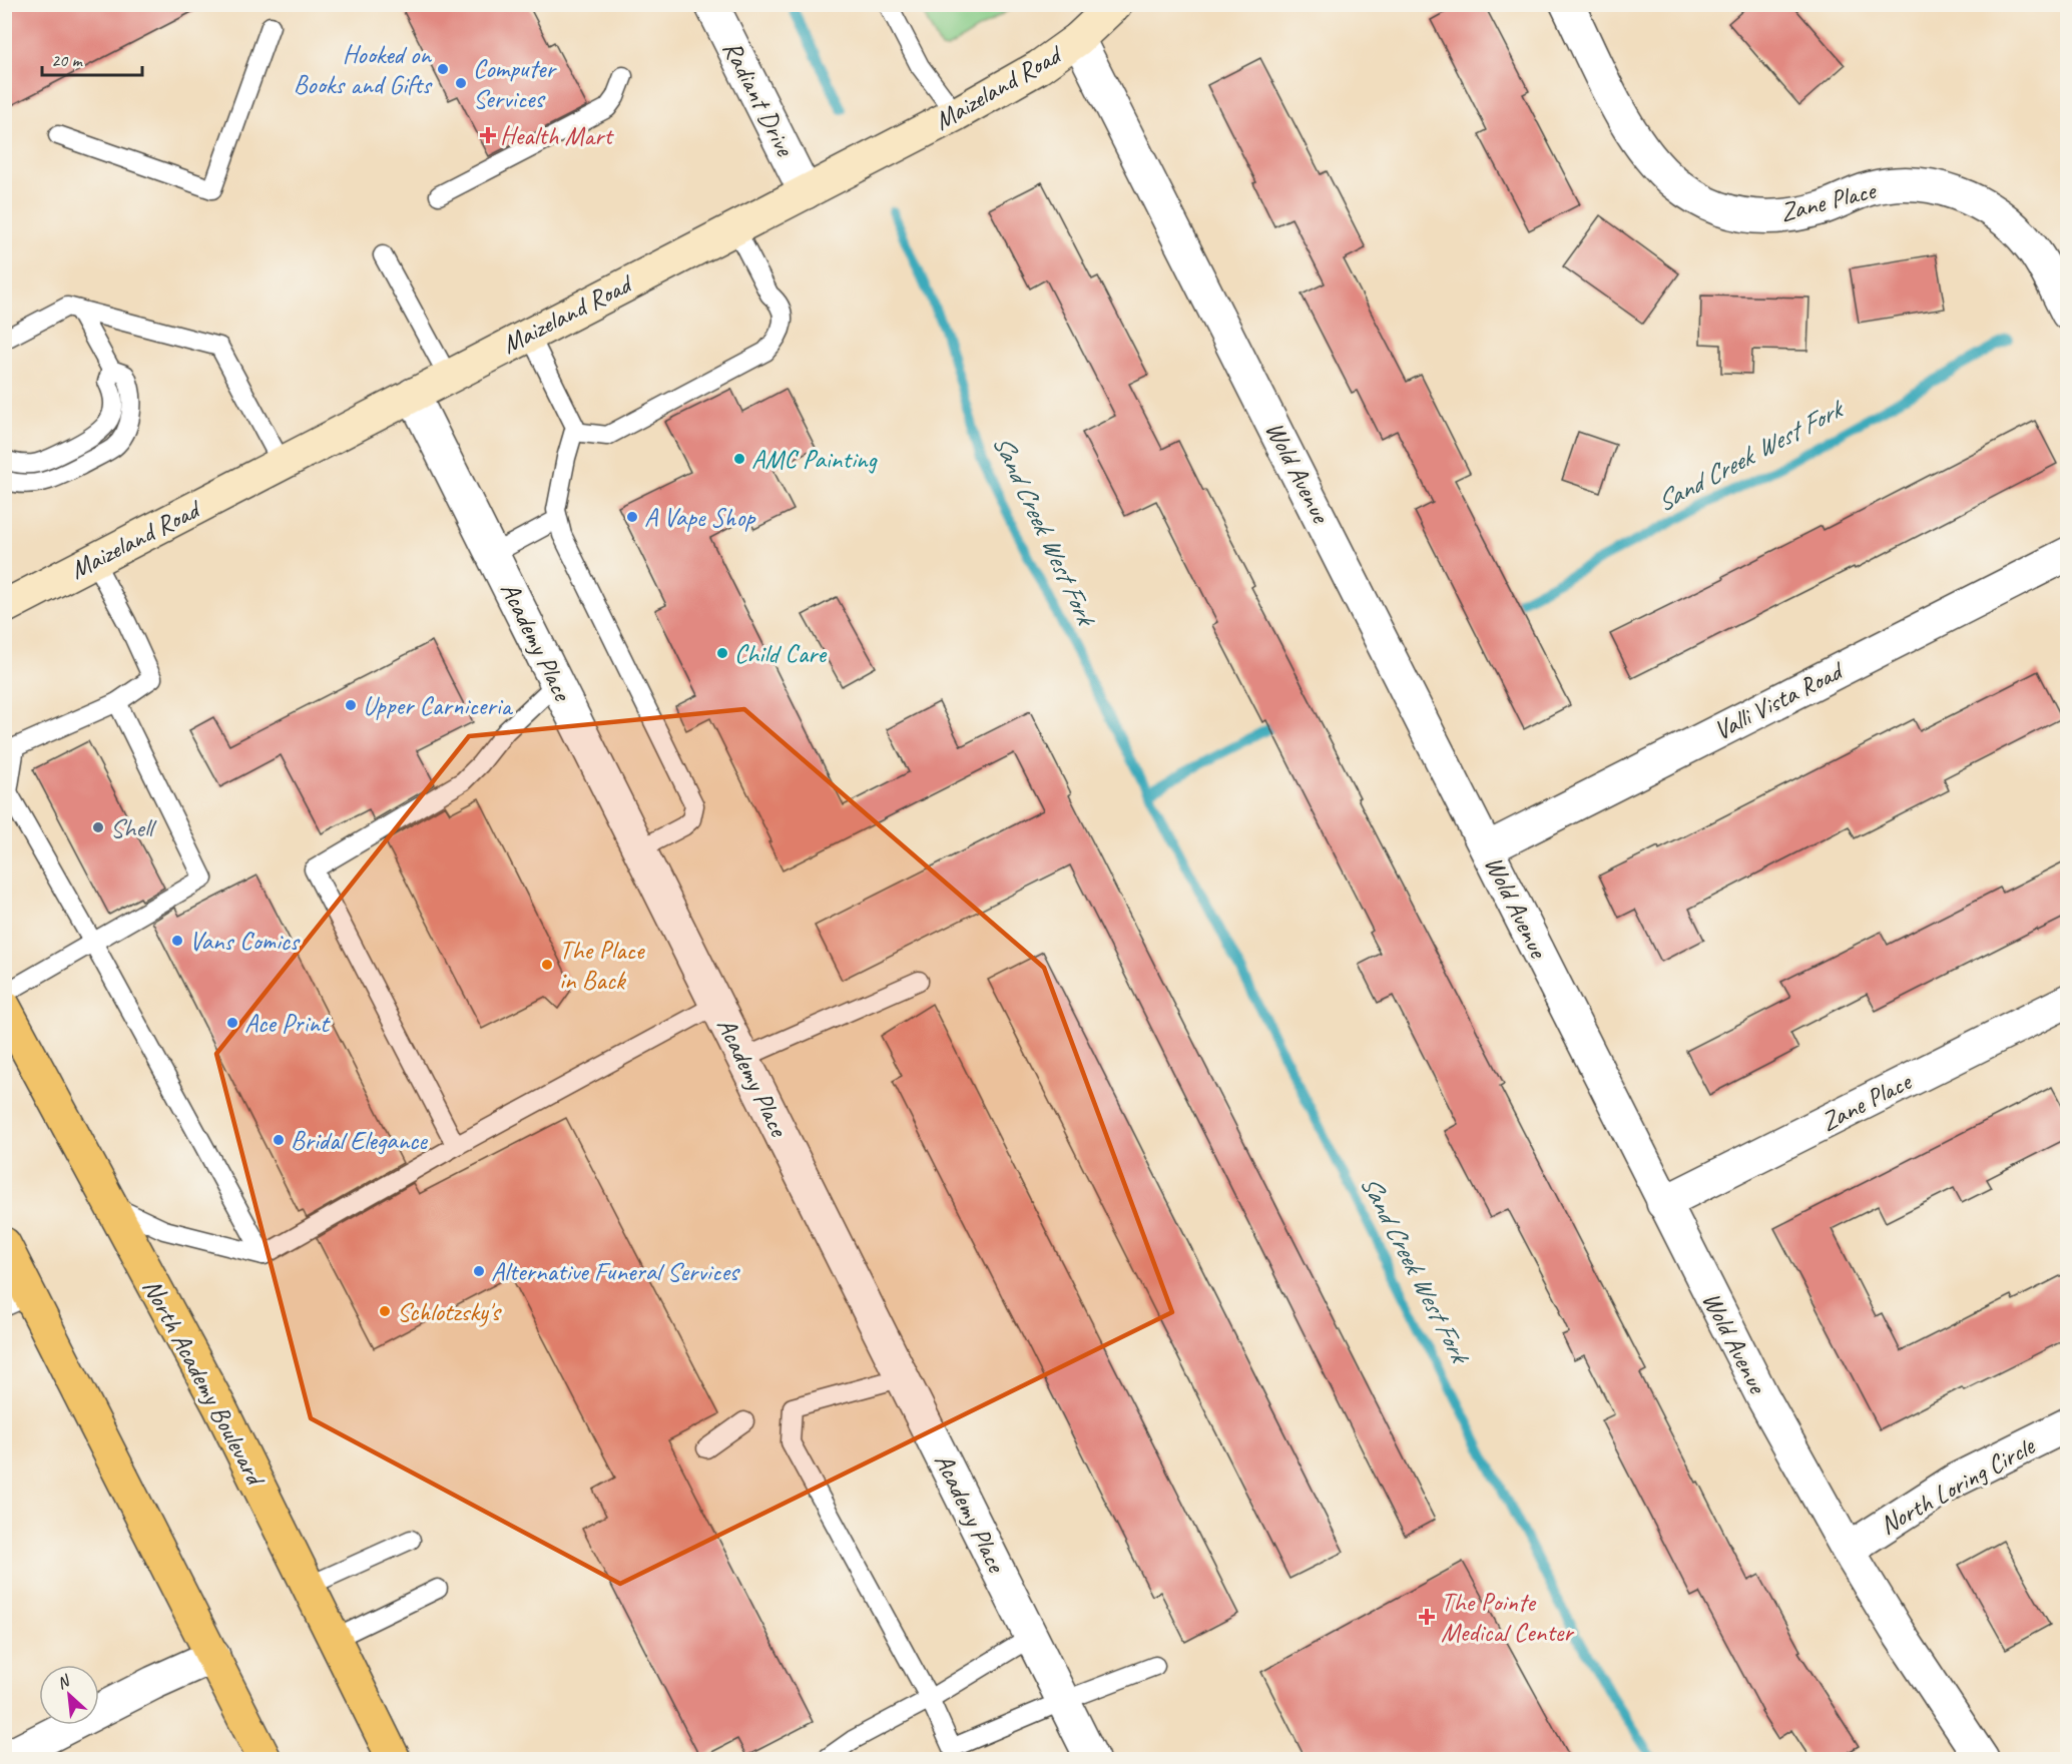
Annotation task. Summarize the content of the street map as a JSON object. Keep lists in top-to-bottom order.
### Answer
{
  "streets": {
    "highway": ["North Academy Boulevard"],
    "main road": ["Maizeland Road"],
    "street": [
      "Radiant Drive",
      "Zane Place",
      "Wold Avenue",
      "Academy Place",
      "Valli Vista Road",
      "North Loring Circle"
    ]
  },
  "crossings": [
    ["Maizeland Road", "Radiant Drive"],
    ["Maizeland Road", "Wold Avenue"],
    ["Maizeland Road", "Academy Place"],
    ["Zane Place", "Wold Avenue"],
    ["Wold Avenue", "Valli Vista Road"],
    ["Wold Avenue", "North Loring Circle"]
  ],
  "water": ["Sand Creek West Fork"],
  "places": {
    "other": [
      "Hooked on Books and Gifts",
      "Computer Services",
      "AMC Painting",
      "A Vape Shop",
      "Child Care",
      "Upper Carniceria",
      "Shell",
      "Vans Comics",
      "The Place in Back",
      "Ace Print",
      "Bridal Elegance",
      "Alternative Funeral Services",
      "Schlotzsky's"
    ],
    "health": ["Health Mart", "The Pointe Medical Center"]
  },
  "scale_bar": "20 m",
  "north": "top left"
}
